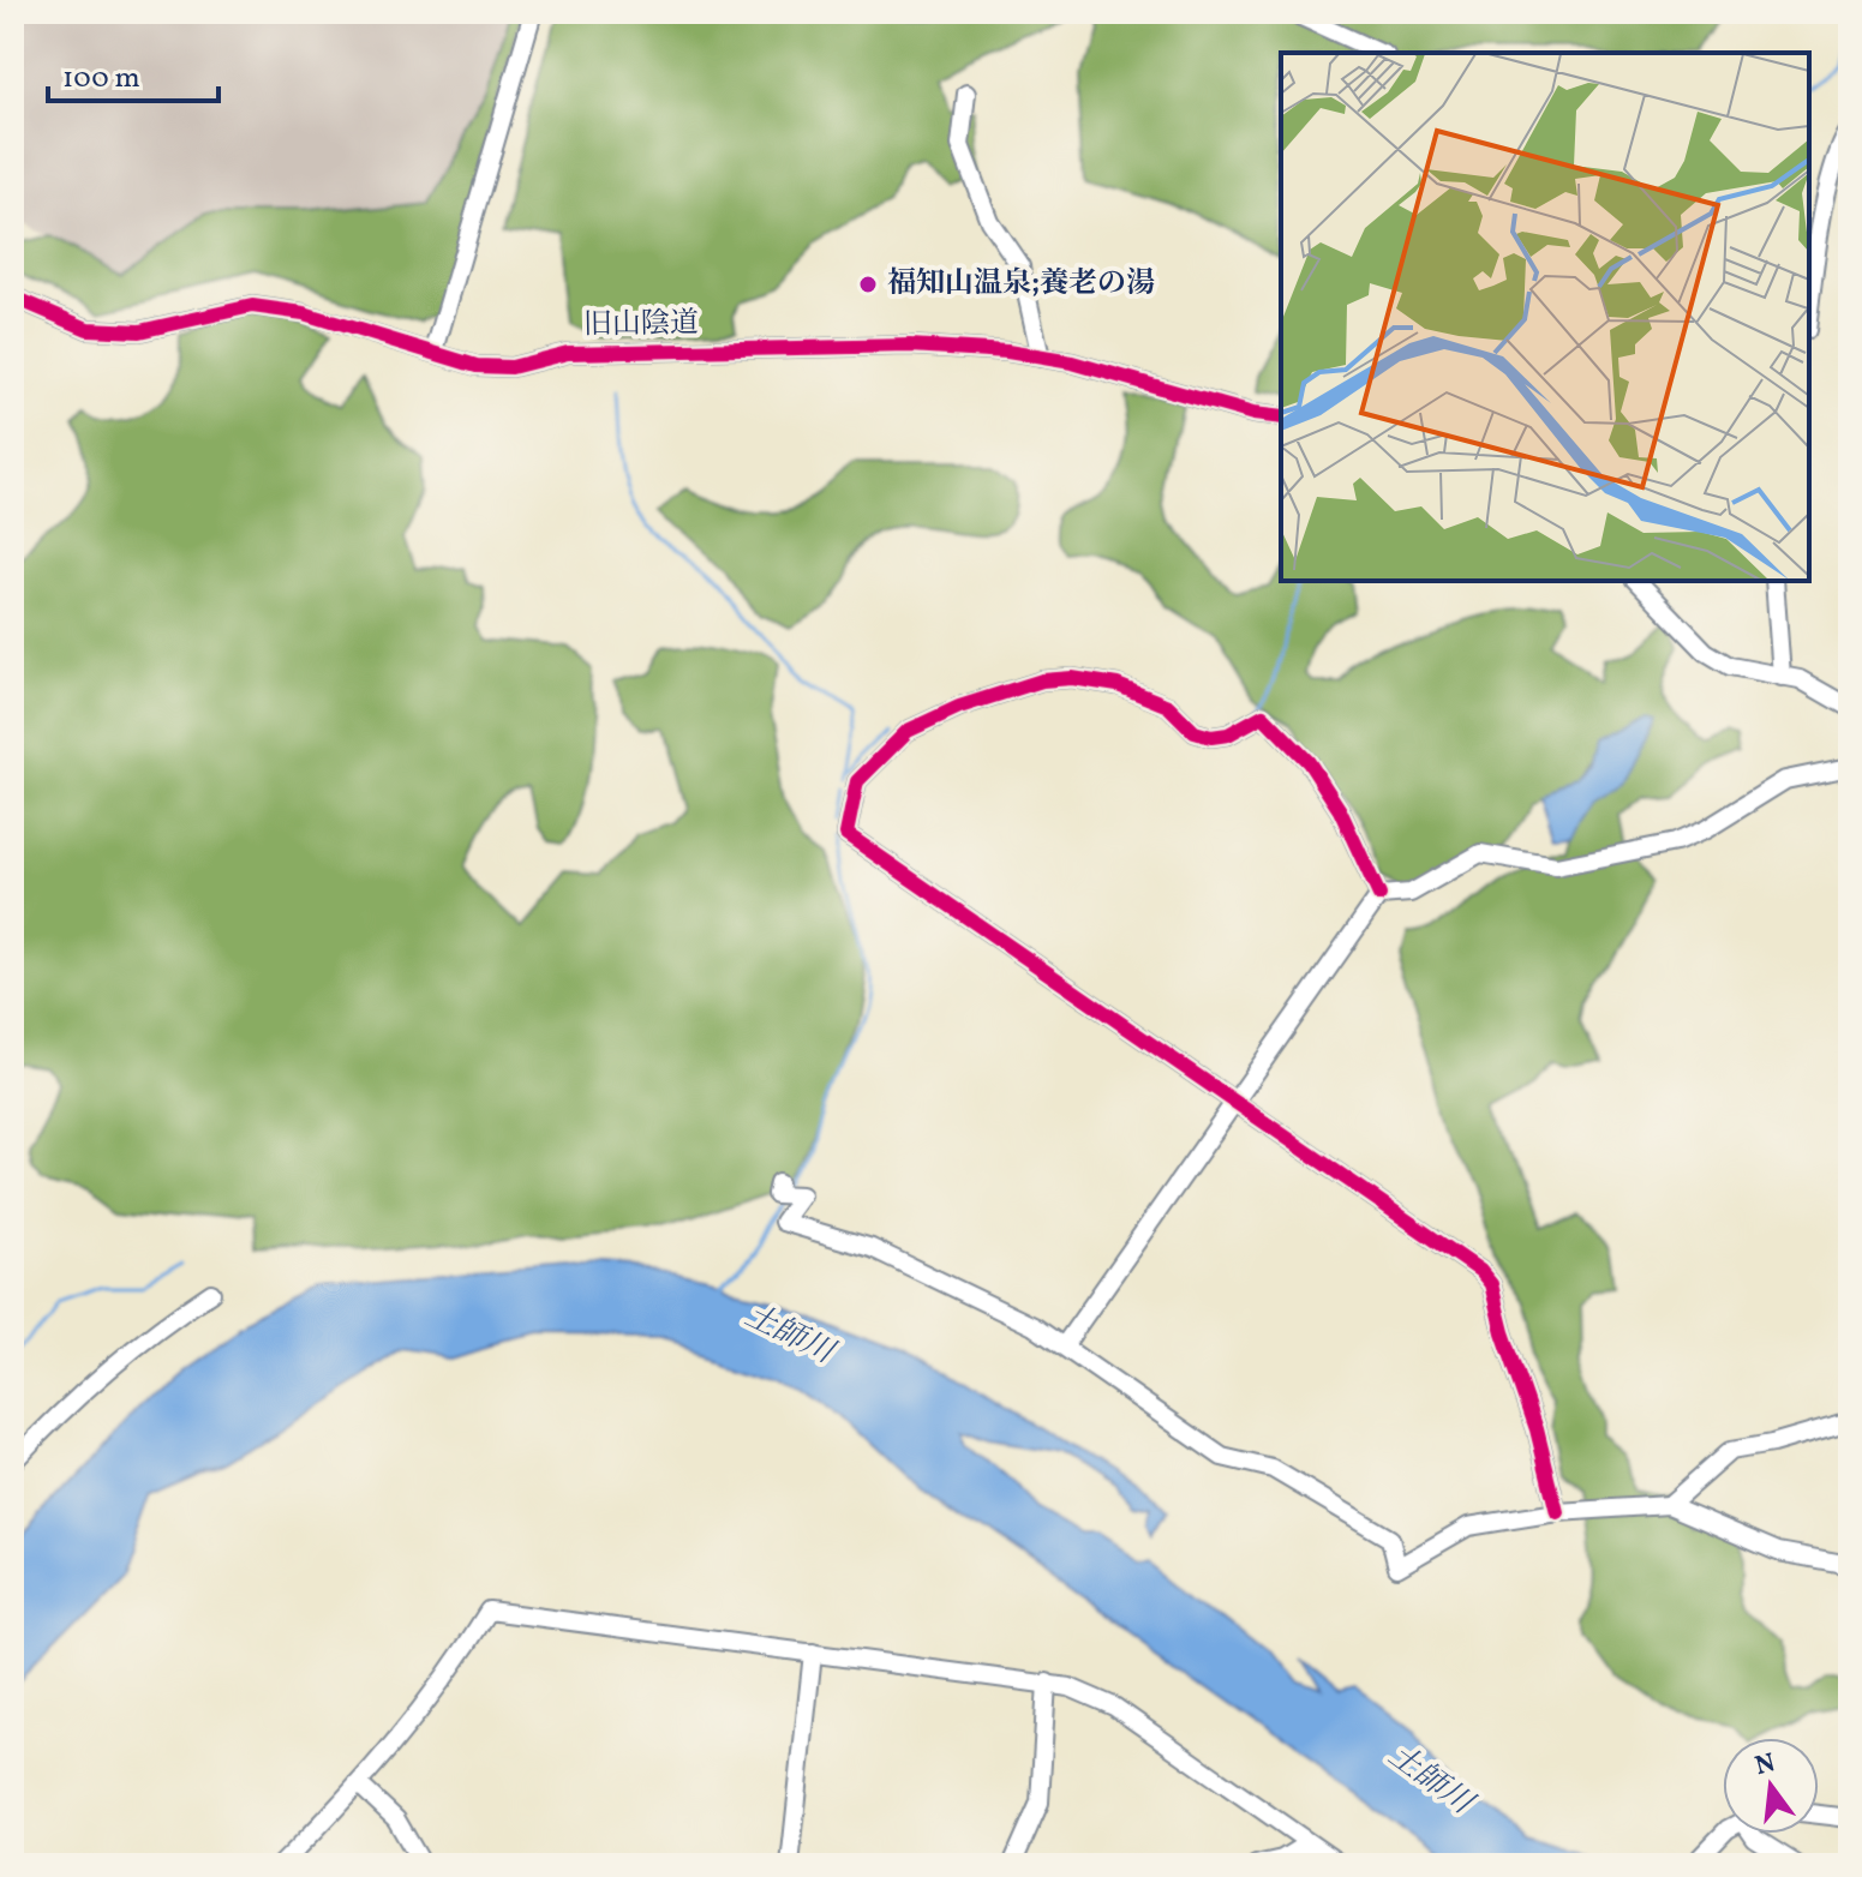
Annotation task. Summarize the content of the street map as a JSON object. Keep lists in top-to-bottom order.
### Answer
{
  "streets": {
    "street": ["旧山陰道"]
  },
  "water": ["土師川"],
  "places": ["福知山温泉;養老の湯"],
  "scale_bar": "100 m",
  "north": "top"
}
